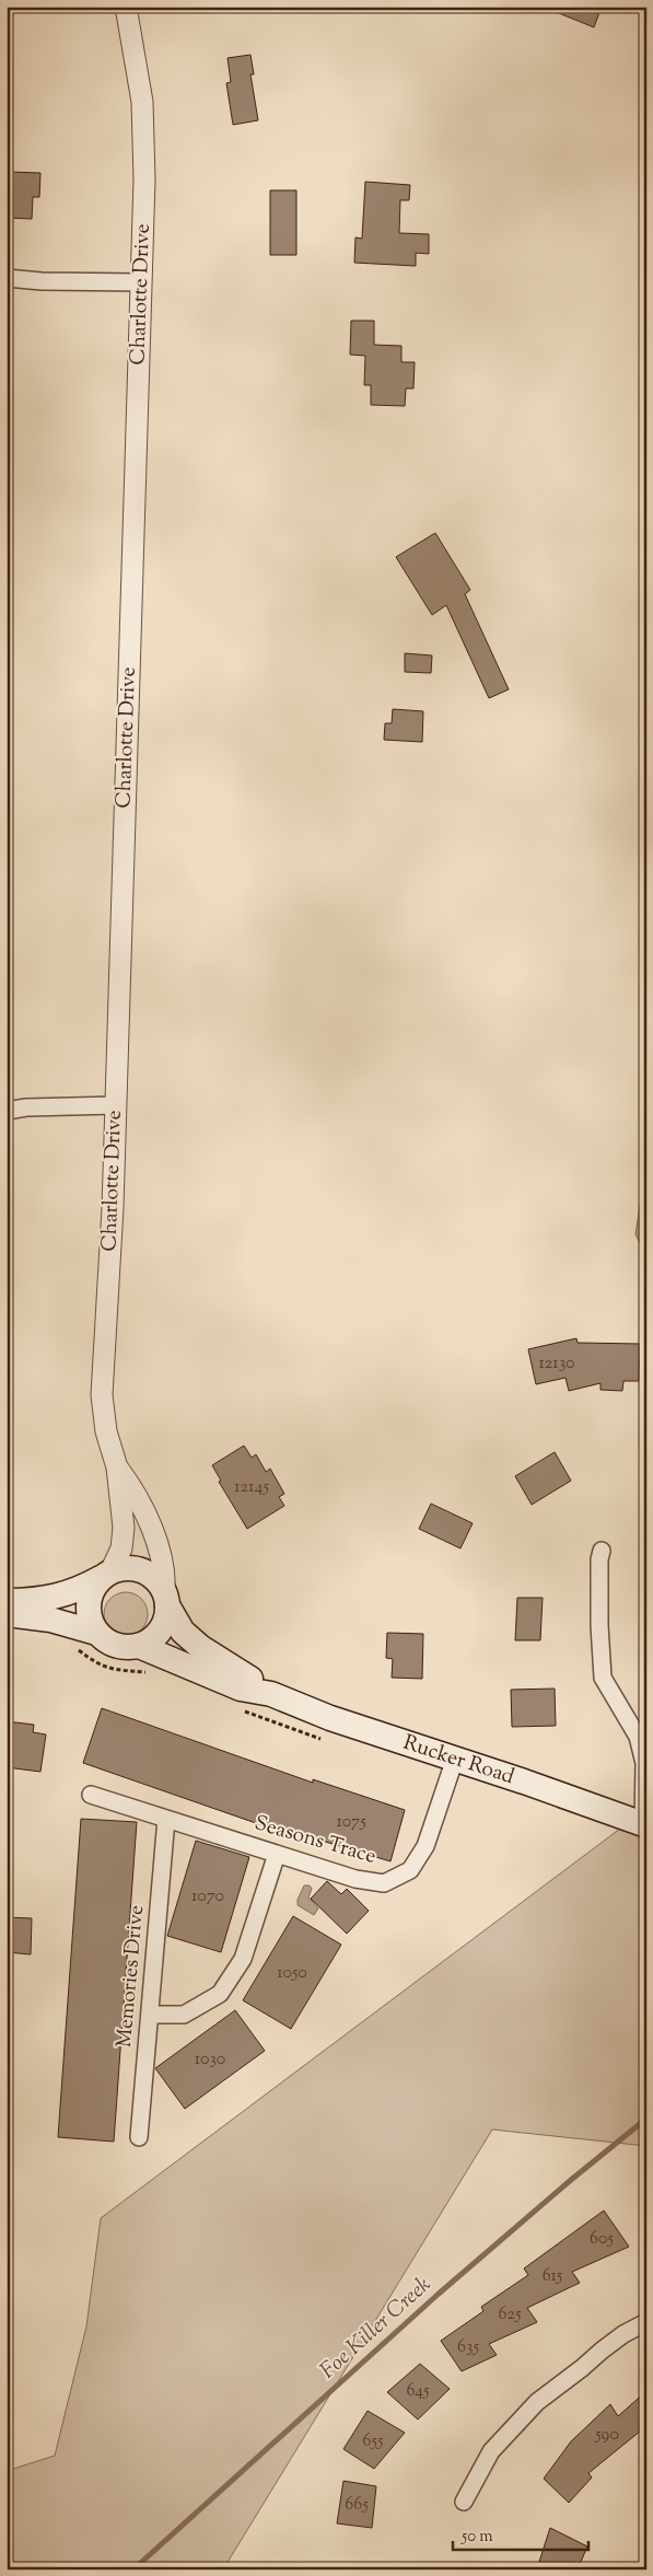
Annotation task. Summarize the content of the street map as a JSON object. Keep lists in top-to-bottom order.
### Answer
{
  "streets": {
    "main road": ["Rucker Road"],
    "street": ["Charlotte Drive", "Seasons Trace", "Memories Drive"]
  },
  "crossings": [
    ["Charlotte Drive", "Rucker Road"],
    ["Rucker Road", "Seasons Trace"],
    ["Seasons Trace", "Memories Drive"]
  ],
  "water": ["Foe Killer Creek"],
  "house_numbers": [
    "12130",
    "12145",
    "1075",
    "1070",
    "1050",
    "1030",
    "605",
    "615",
    "625",
    "635",
    "645",
    "590",
    "655",
    "665"
  ],
  "scale_bar": "50 m"
}
